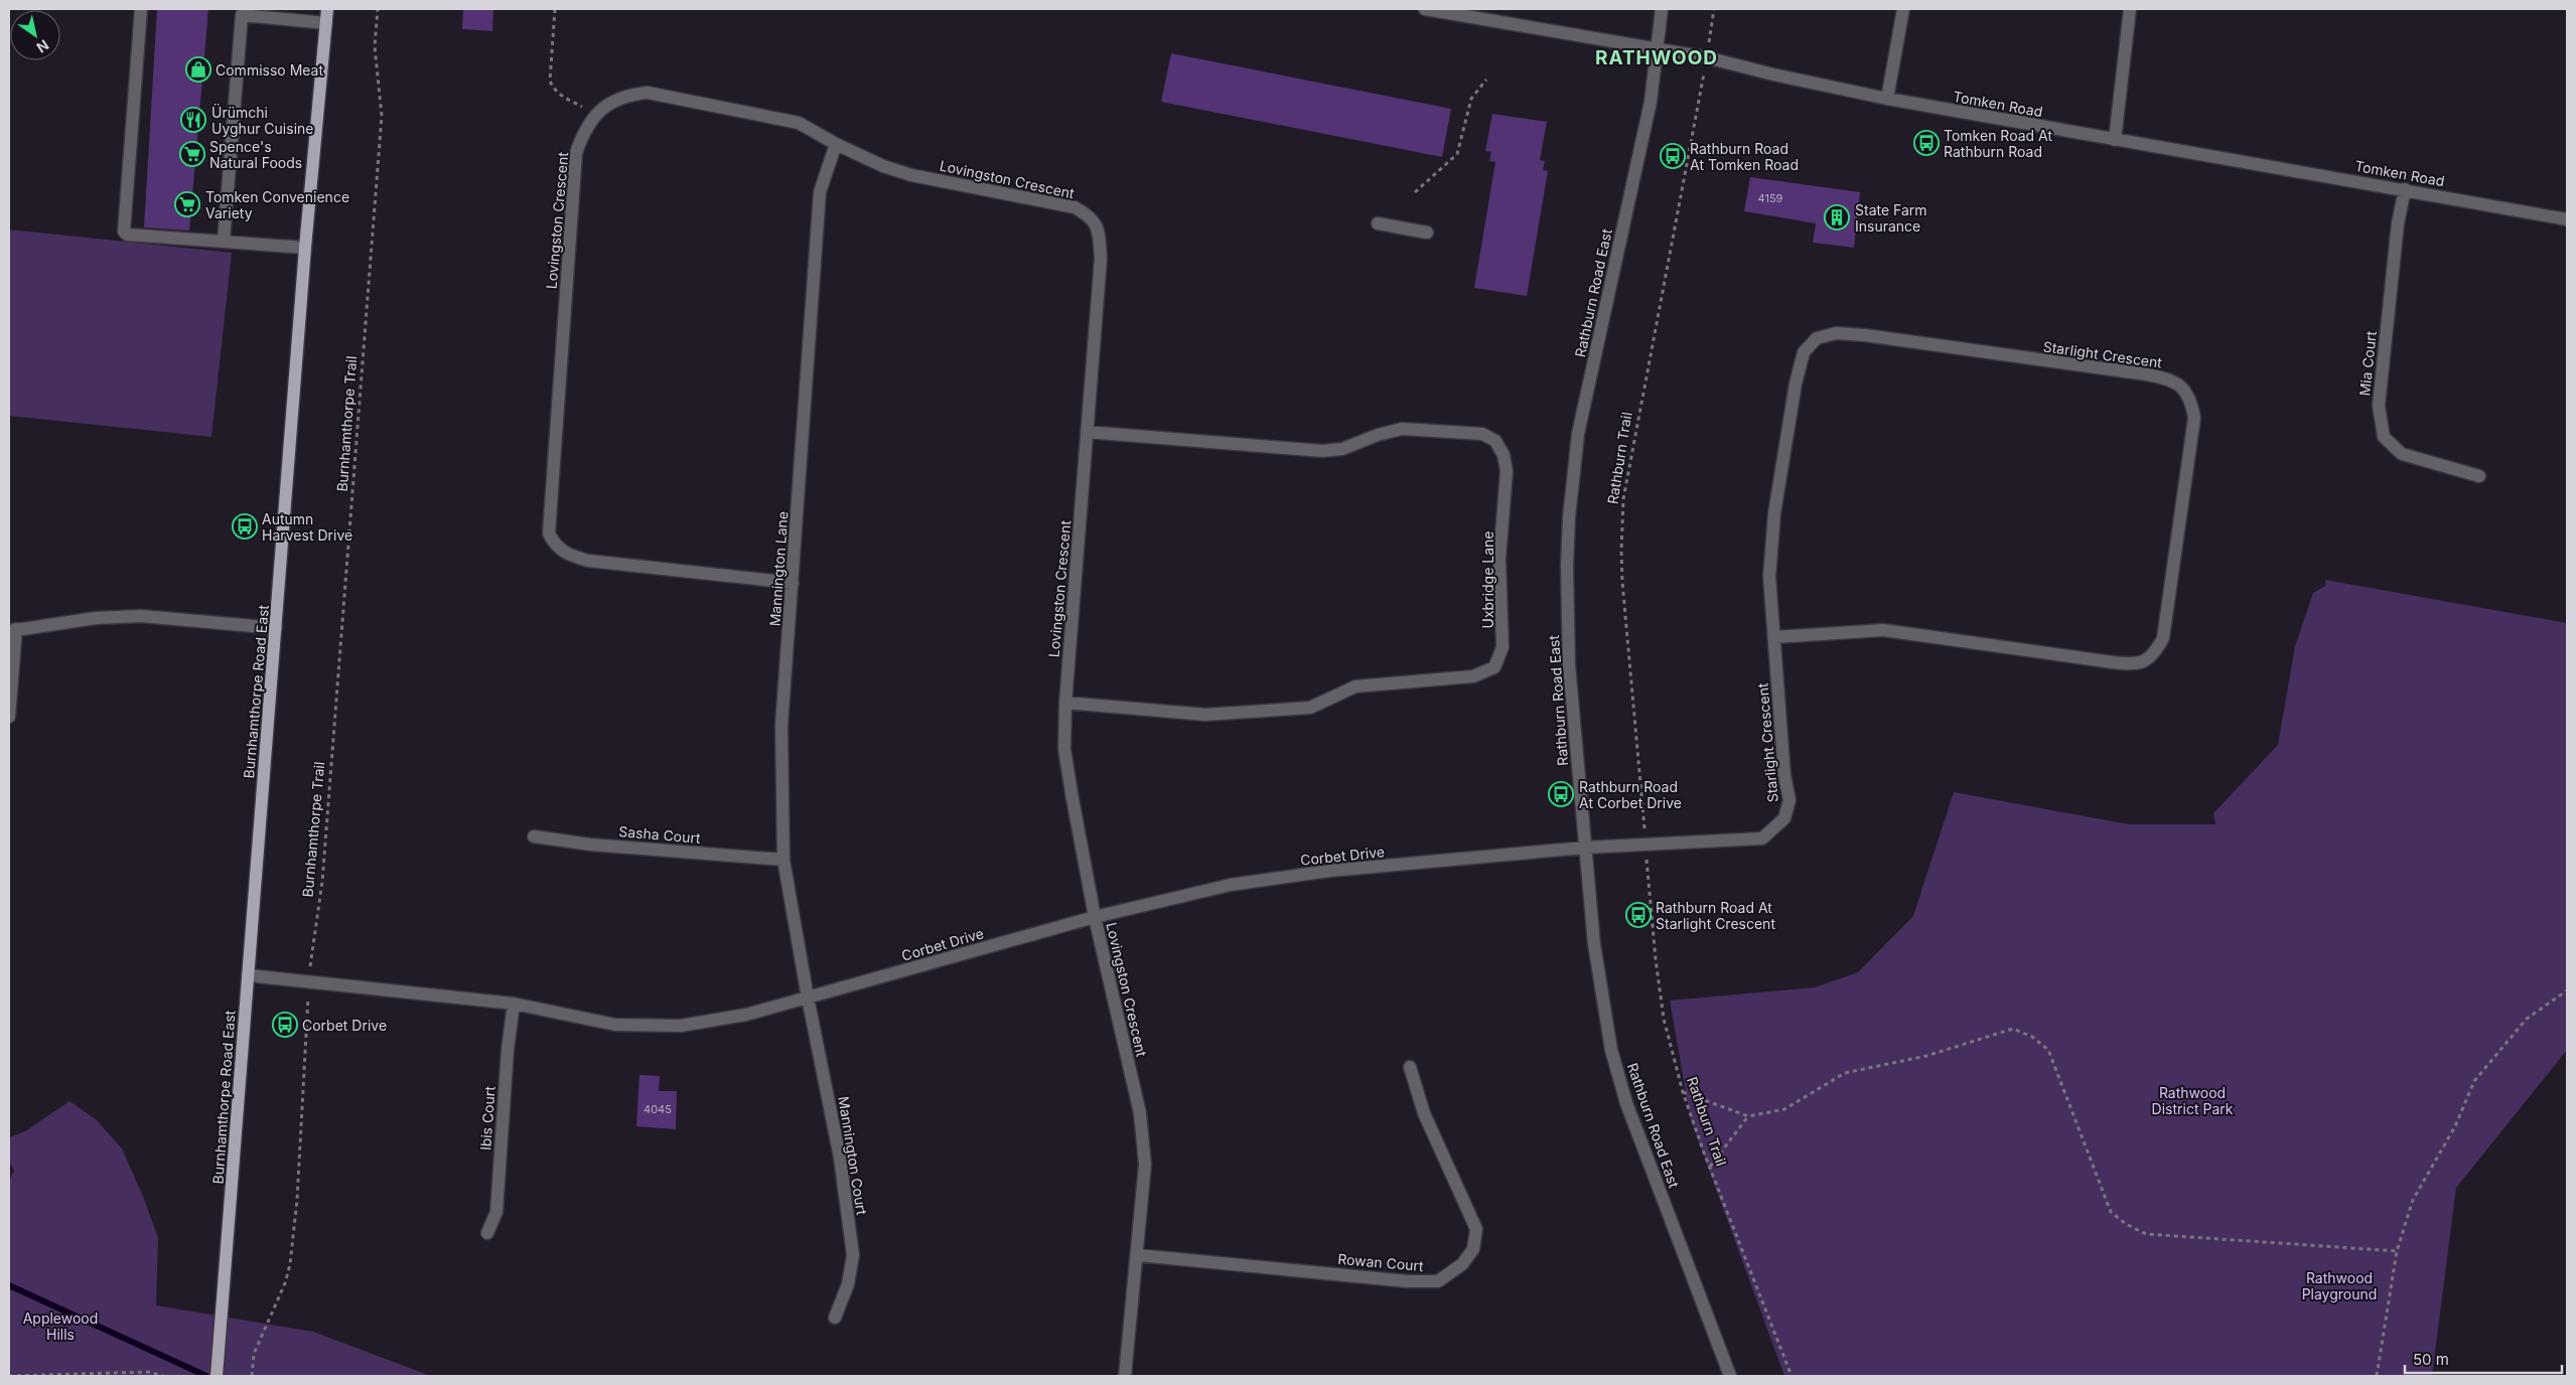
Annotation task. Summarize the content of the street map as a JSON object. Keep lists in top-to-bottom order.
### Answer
{
  "streets": {
    "main road": ["Burnhamthorpe Road East"],
    "street": [
      "Tomken Road",
      "Lovingston Crescent",
      "Rathburn Road East",
      "Starlight Crescent",
      "Mia Court",
      "Mannington Lane",
      "Uxbridge Lane",
      "Sasha Court",
      "Corbet Drive",
      "Ibis Court",
      "Mannington Court",
      "Rowan Court"
    ],
    "path": ["Burnhamthorpe Trail", "Rathburn Trail"]
  },
  "crossings": [
    ["Tomken Road", "Rathburn Road East"],
    ["Tomken Road", "Mia Court"],
    ["Lovingston Crescent", "Mannington Lane"],
    ["Lovingston Crescent", "Uxbridge Lane"],
    ["Lovingston Crescent", "Corbet Drive"],
    ["Lovingston Crescent", "Rowan Court"],
    ["Rathburn Road East", "Corbet Drive"],
    ["Starlight Crescent", "Corbet Drive"],
    ["Mannington Lane", "Sasha Court"],
    ["Mannington Lane", "Corbet Drive"],
    ["Mannington Lane", "Mannington Court"],
    ["Burnhamthorpe Road East", "Corbet Drive"],
    ["Corbet Drive", "Ibis Court"],
    ["Corbet Drive", "Mannington Court"]
  ],
  "districts": ["RATHWOOD"],
  "parks": ["Rathwood District Park", "Rathwood Playground", "Applewood Hills"],
  "places": {
    "shop": ["Commisso Meat"],
    "restaurant": ["Ürümchi Uyghur Cuisine"],
    "bus stop": [
      "Tomken Road At Rathburn Road",
      "Rathburn Road At Tomken Road",
      "Autumn Harvest Drive",
      "Rathburn Road At Corbet Drive",
      "Rathburn Road At Starlight Crescent",
      "Corbet Drive"
    ],
    "supermarket": ["Spence's Natural Foods", "Tomken Convenience Variety"],
    "building": ["State Farm Insurance"]
  },
  "house_numbers": ["4159", "4045"],
  "scale_bar": "50 m",
  "north": "bottom right"
}
